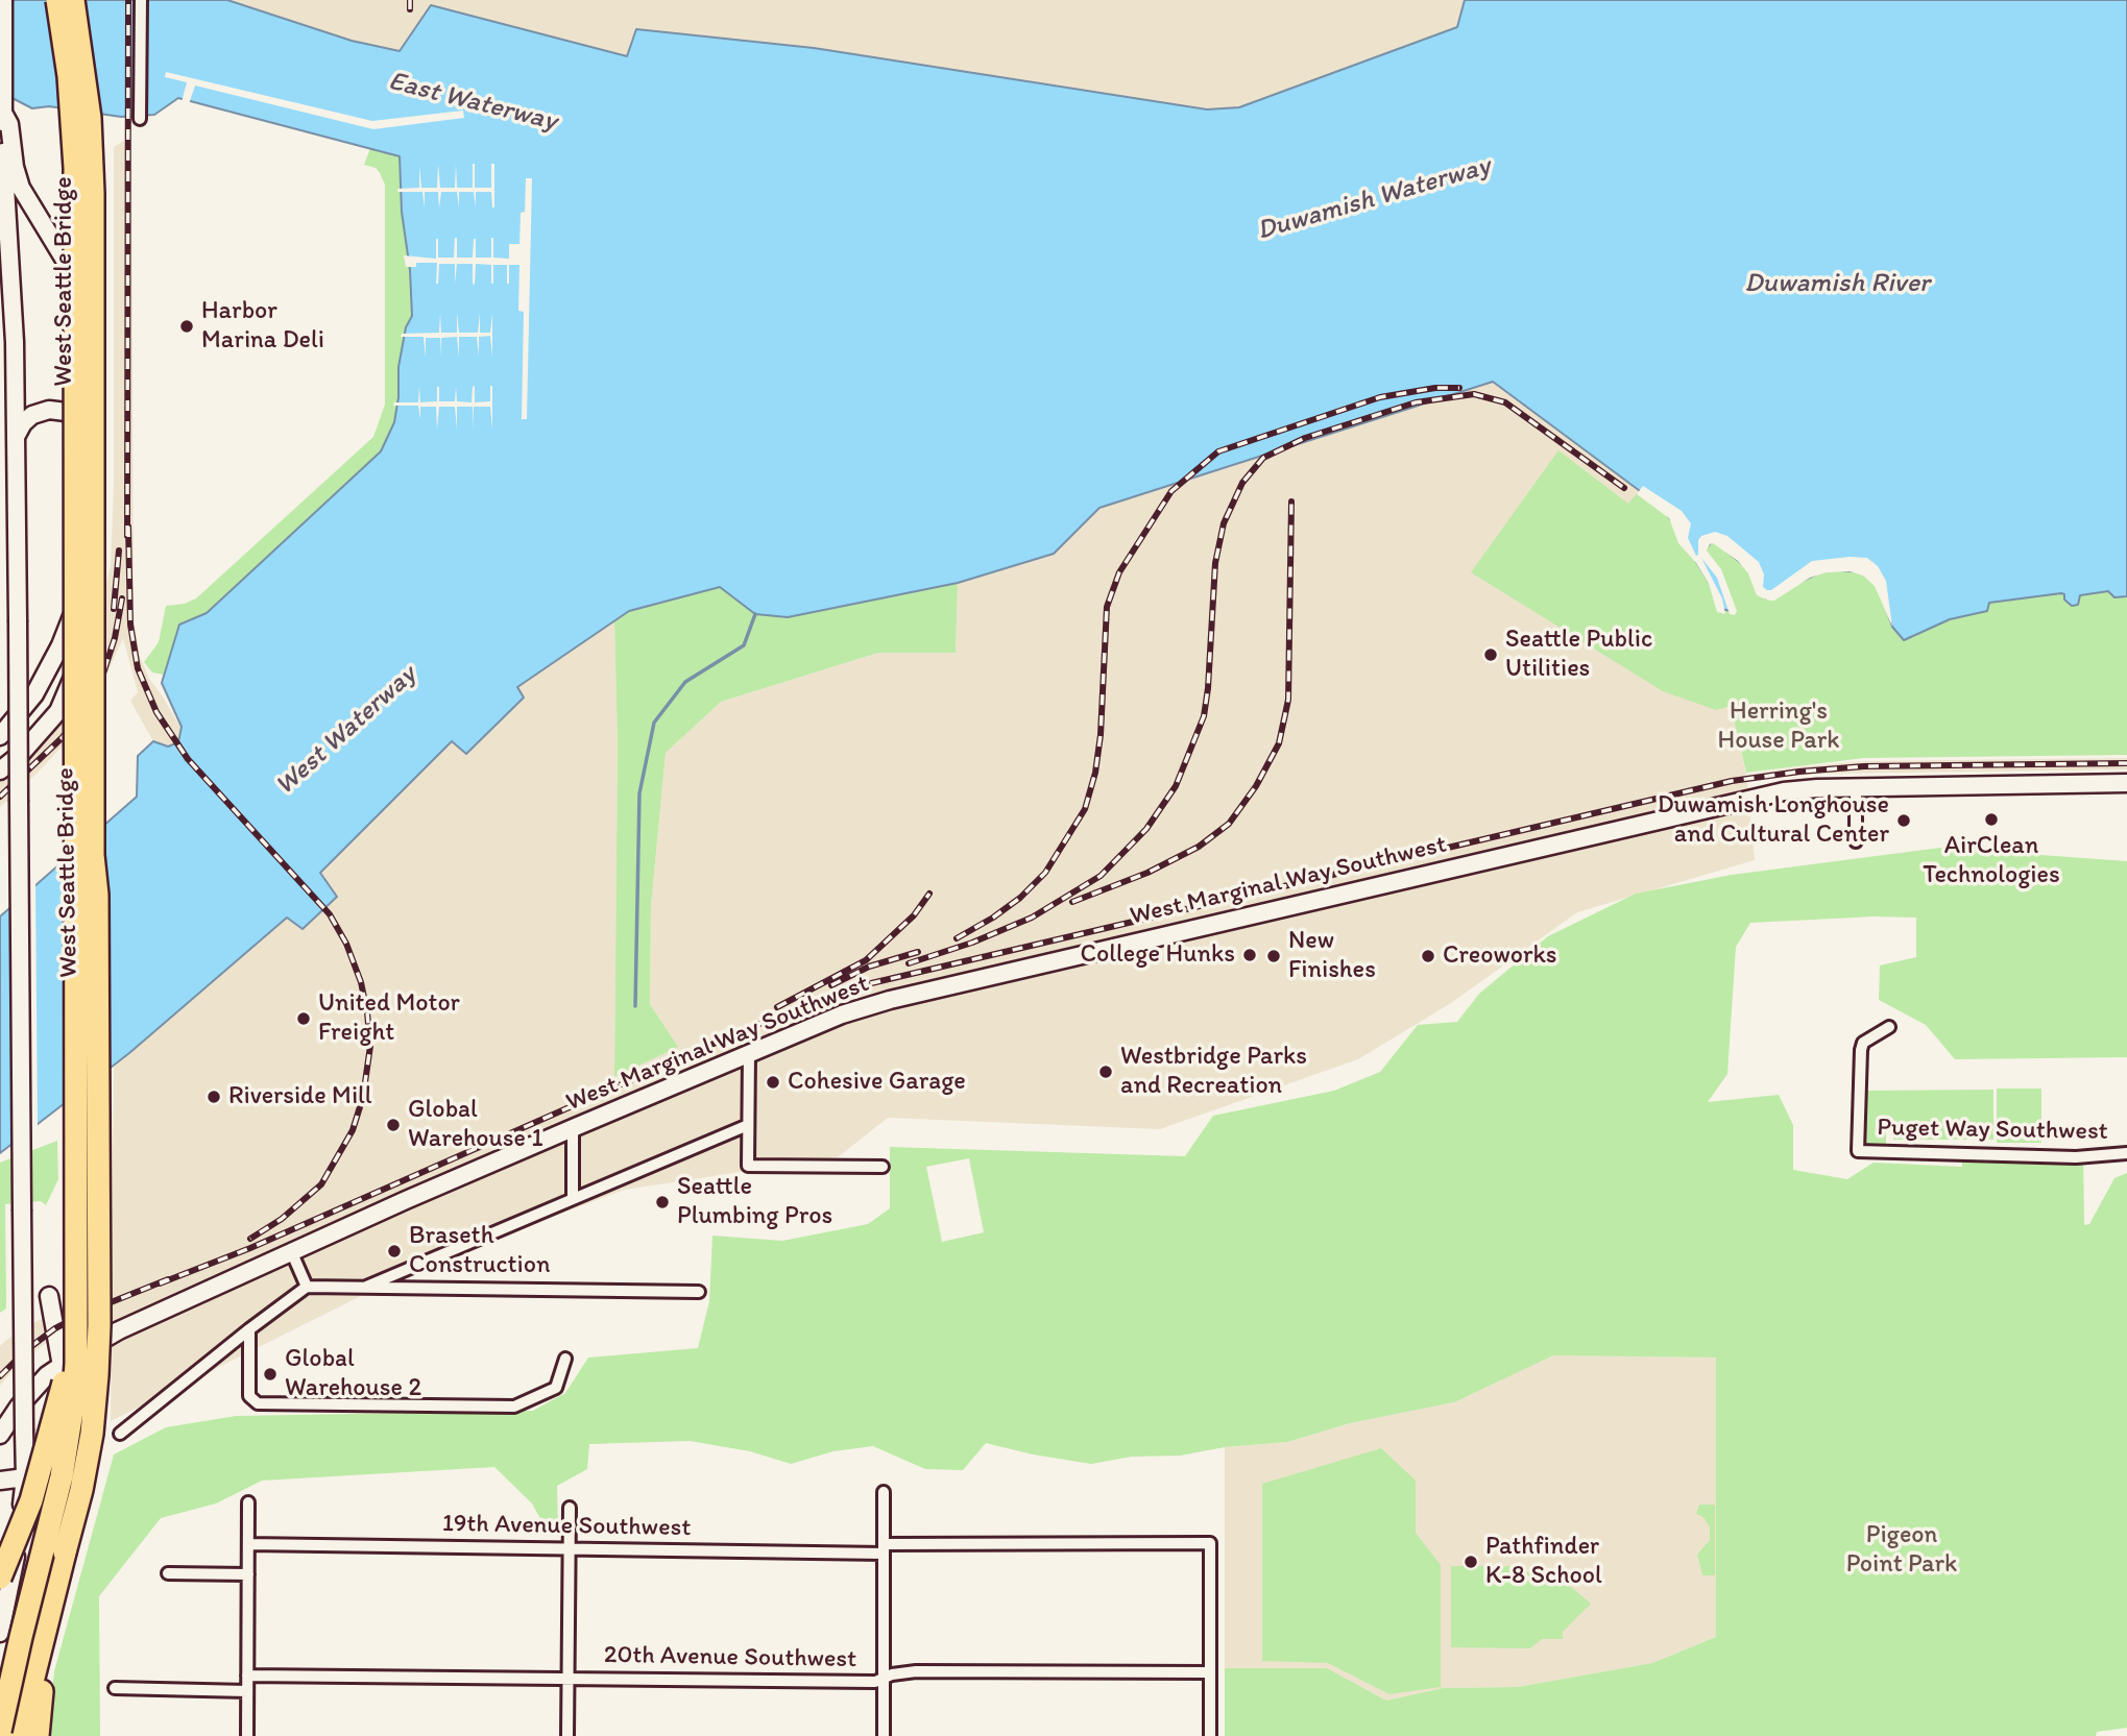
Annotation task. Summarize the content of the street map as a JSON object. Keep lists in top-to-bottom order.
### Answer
{
  "streets": {
    "highway": ["West Seattle Bridge"],
    "main road": ["West Marginal Way Southwest"],
    "street": ["Puget Way Southwest", "19th Avenue Southwest", "20th Avenue Southwest"]
  },
  "crossings": [
    ["19th Avenue Southwest", "20th Avenue Southwest"]
  ],
  "water": [
    "East Waterway",
    "Duwamish Waterway",
    "Duwamish River",
    "West Waterway"
  ],
  "parks": ["Herring's House Park", "Pigeon Point Park"],
  "places": [
    "Harbor Marina Deli",
    "Seattle Public Utilities",
    "AirClean Technologies",
    "Duwamish Longhouse and Cultural Center",
    "College Hunks",
    "New Finishes",
    "Creoworks",
    "United Motor Freight",
    "Westbridge Parks and Recreation",
    "Cohesive Garage",
    "Riverside Mill",
    "Global Warehouse 1",
    "Seattle Plumbing Pros",
    "Braseth Construction",
    "Global Warehouse 2",
    "Pathfinder K-8 School"
  ]
}
